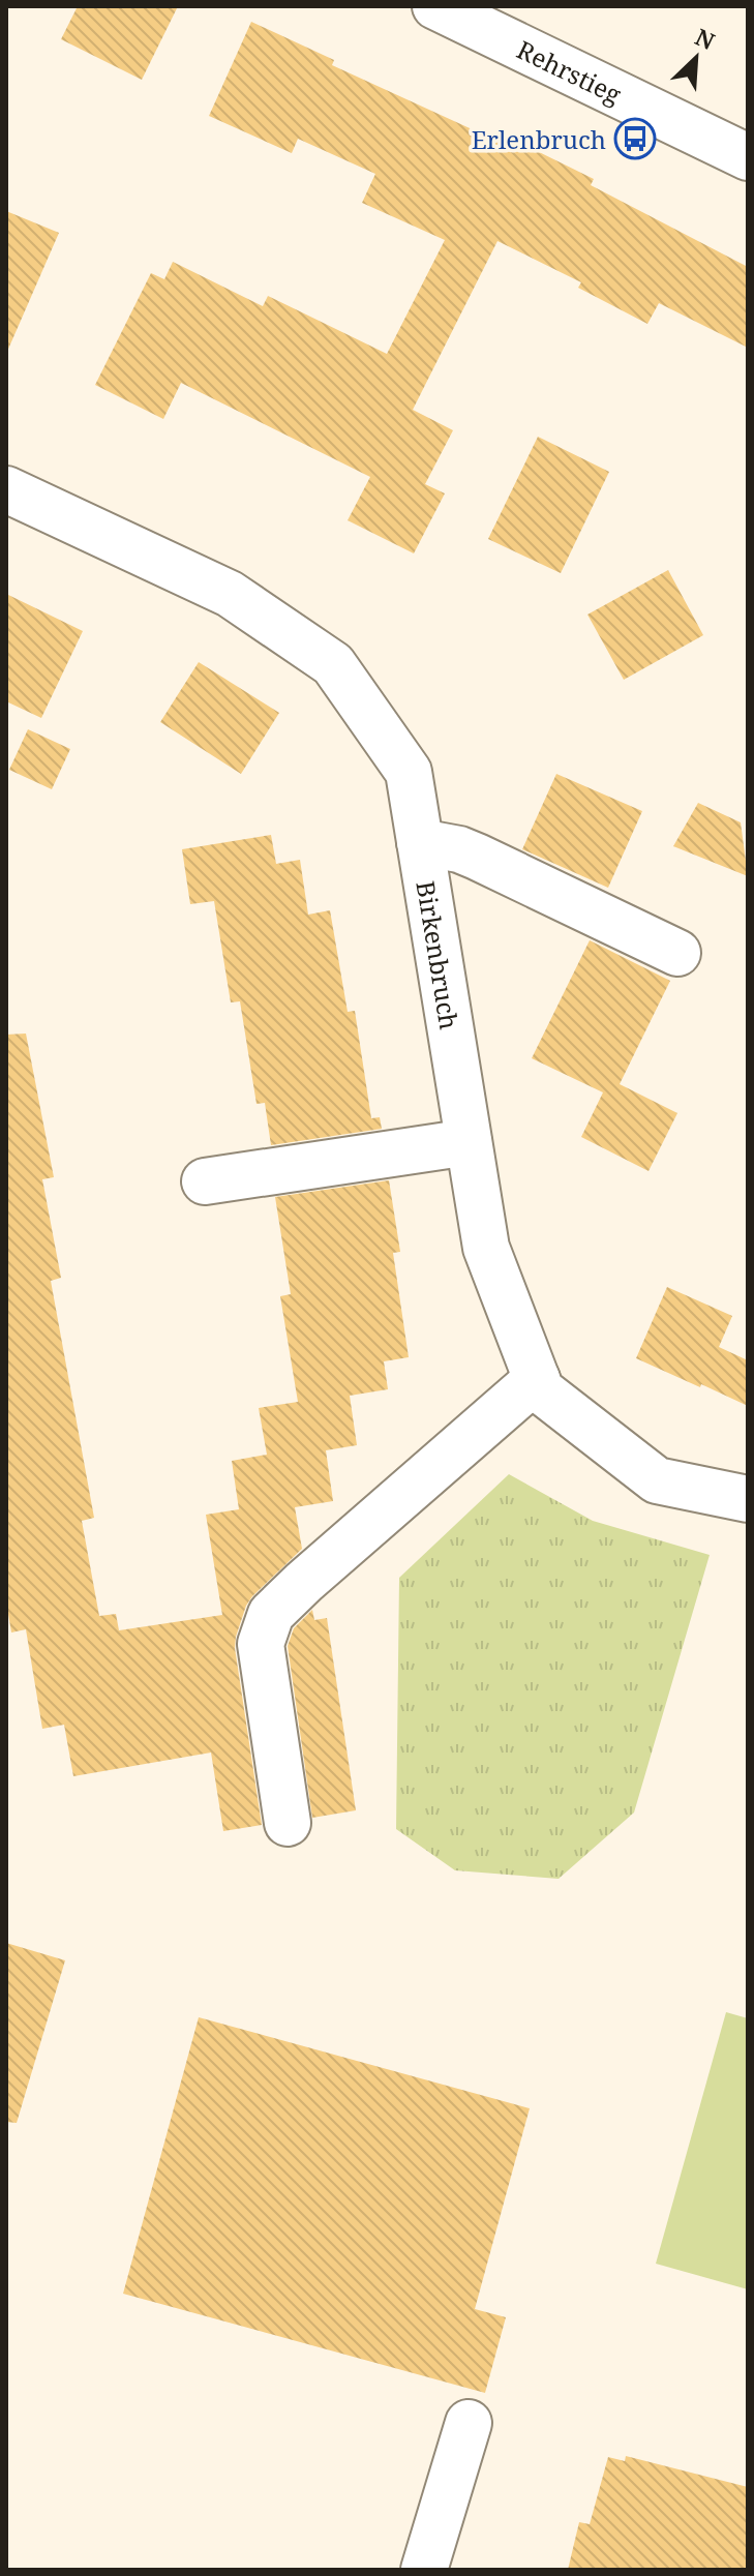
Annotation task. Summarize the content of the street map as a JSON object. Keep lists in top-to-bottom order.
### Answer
{
  "streets": {
    "street": ["Rehrstieg", "Birkenbruch"]
  },
  "places": {
    "bus stop": ["Erlenbruch"]
  },
  "north": "top right"
}
